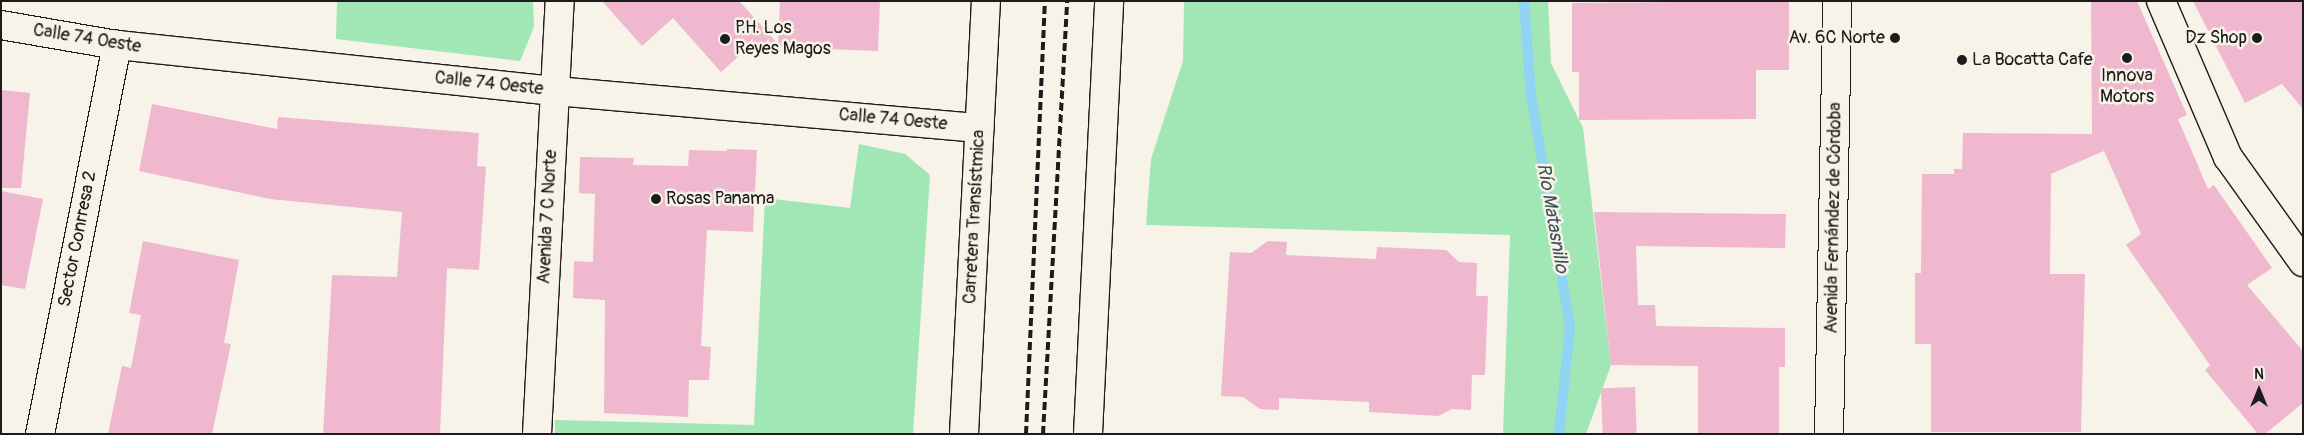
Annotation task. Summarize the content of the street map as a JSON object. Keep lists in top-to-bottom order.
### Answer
{
  "streets": {
    "street": [
      "Calle 74 Oeste",
      "Avenida 7 C Norte",
      "Carretera Transístmica",
      "Avenida Fernández de Córdoba",
      "Sector Conrresa 2"
    ]
  },
  "crossings": [
    ["Calle 74 Oeste", "Avenida 7 C Norte"],
    ["Calle 74 Oeste", "Carretera Transístmica"],
    ["Calle 74 Oeste", "Sector Conrresa 2"]
  ],
  "water": ["Río Matasnillo"],
  "places": [
    "Av. 6C Norte",
    "Dz Shop",
    "P.H. Los Reyes Magos",
    "Innova Motors",
    "La Bocatta Cafe",
    "Rosas Panama"
  ],
  "north": "top"
}
